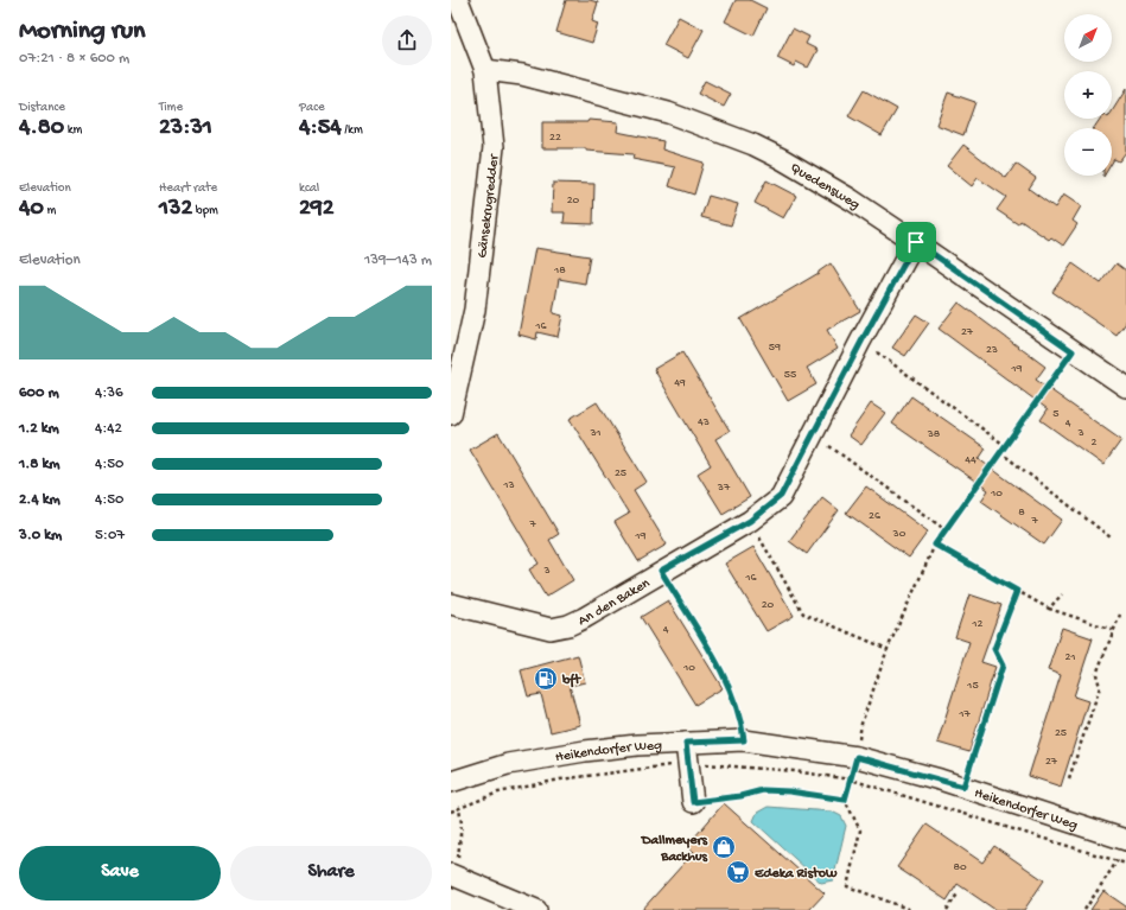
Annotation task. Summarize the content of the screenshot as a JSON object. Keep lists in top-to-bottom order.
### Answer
{
  "streets": {
    "street": [
      "Quedensweg",
      "Gänsekrugredder",
      "An den Baken",
      "Heikendorfer Weg"
    ]
  },
  "crossings": [
    ["Quedensweg", "Gänsekrugredder"],
    ["Quedensweg", "An den Baken"]
  ],
  "places": {
    "fuel station": ["bft"],
    "shop": ["Dallmeyers Backhus"],
    "supermarket": ["Edeka Ristow"]
  },
  "house_numbers": [
    "22",
    "20",
    "18",
    "16",
    "27",
    "59",
    "23",
    "19",
    "55",
    "49",
    "5",
    "43",
    "4",
    "31",
    "3",
    "38",
    "2",
    "44",
    "25",
    "13",
    "37",
    "10",
    "8",
    "26",
    "7",
    "7",
    "30",
    "19",
    "3",
    "16",
    "20",
    "12",
    "4",
    "21",
    "10",
    "15",
    "17",
    "25",
    "27",
    "80"
  ],
  "north": "top right",
  "page": {
    "heading": ["Morning run", "07:21 · 8 × 600 m"],
    "map_buttons": ["+", "−"],
    "stats": [
      ["Distance", "4.80 km"],
      ["Time", "23:31"],
      ["Pace", "4:54 /km"],
      ["Elevation", "40 m"],
      ["Heart rate", "132 bpm"],
      ["kcal", "292"]
    ],
    "chart": ["Elevation", "139–143 m"],
    "list": [
      {
        "name": "600 m",
        "note": "4:36"
      },
      {
        "name": "1.2 km",
        "note": "4:42"
      },
      {
        "name": "1.8 km",
        "note": "4:50"
      },
      {
        "name": "2.4 km",
        "note": "4:50"
      },
      {
        "name": "3.0 km",
        "note": "5:07"
      }
    ],
    "buttons": ["Save", "Share"]
  }
}
